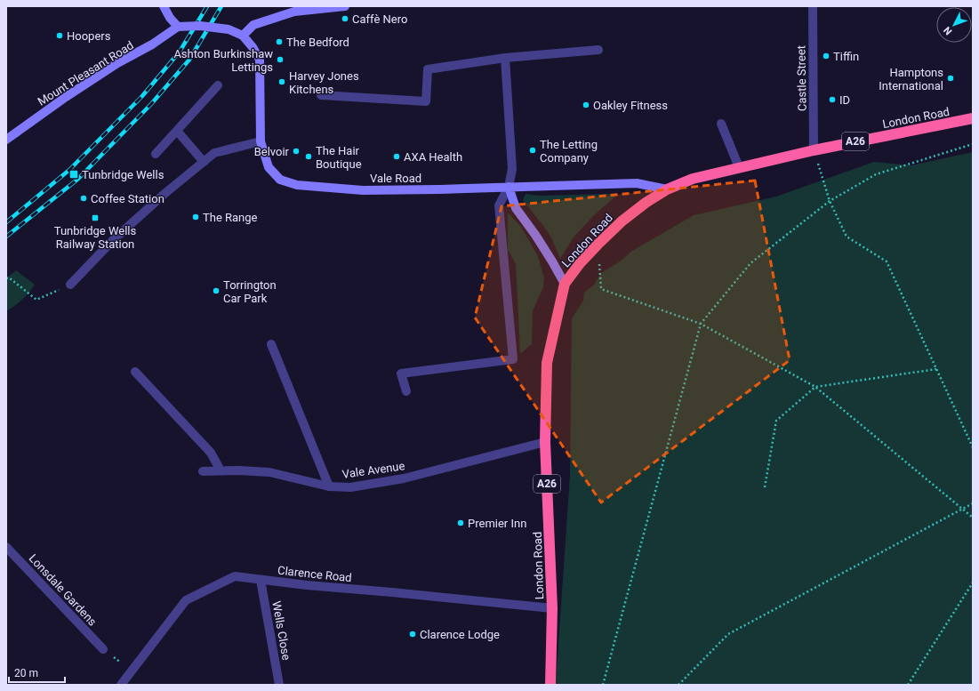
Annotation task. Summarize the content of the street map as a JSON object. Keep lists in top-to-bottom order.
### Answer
{
  "streets": {
    "highway": ["London Road", "A26"],
    "street": [
      "Mount Pleasant Road",
      "Castle Street",
      "Vale Road",
      "Vale Avenue",
      "Clarence Road",
      "Lonsdale Gardens",
      "Wells Close"
    ]
  },
  "crossings": [
    ["Castle Street", "London Road"],
    ["London Road", "Vale Road"],
    ["London Road", "Vale Avenue"],
    ["London Road", "Clarence Road"],
    ["Clarence Road", "Wells Close"]
  ],
  "places": {
    "other": [
      "Caffè Nero",
      "Hoopers",
      "The Bedford",
      "Tiffin",
      "Ashton Burkinshaw Lettings",
      "Hamptons International",
      "Harvey Jones Kitchens",
      "ID",
      "Oakley Fitness",
      "The Letting Company",
      "Belvoir",
      "The Hair Boutique",
      "AXA Health",
      "Coffee Station",
      "The Range",
      "Torrington Car Park",
      "Premier Inn",
      "Clarence Lodge"
    ],
    "transit": ["Tunbridge Wells", "Tunbridge Wells Railway Station"]
  },
  "scale_bar": "20 m",
  "north": "bottom left"
}
